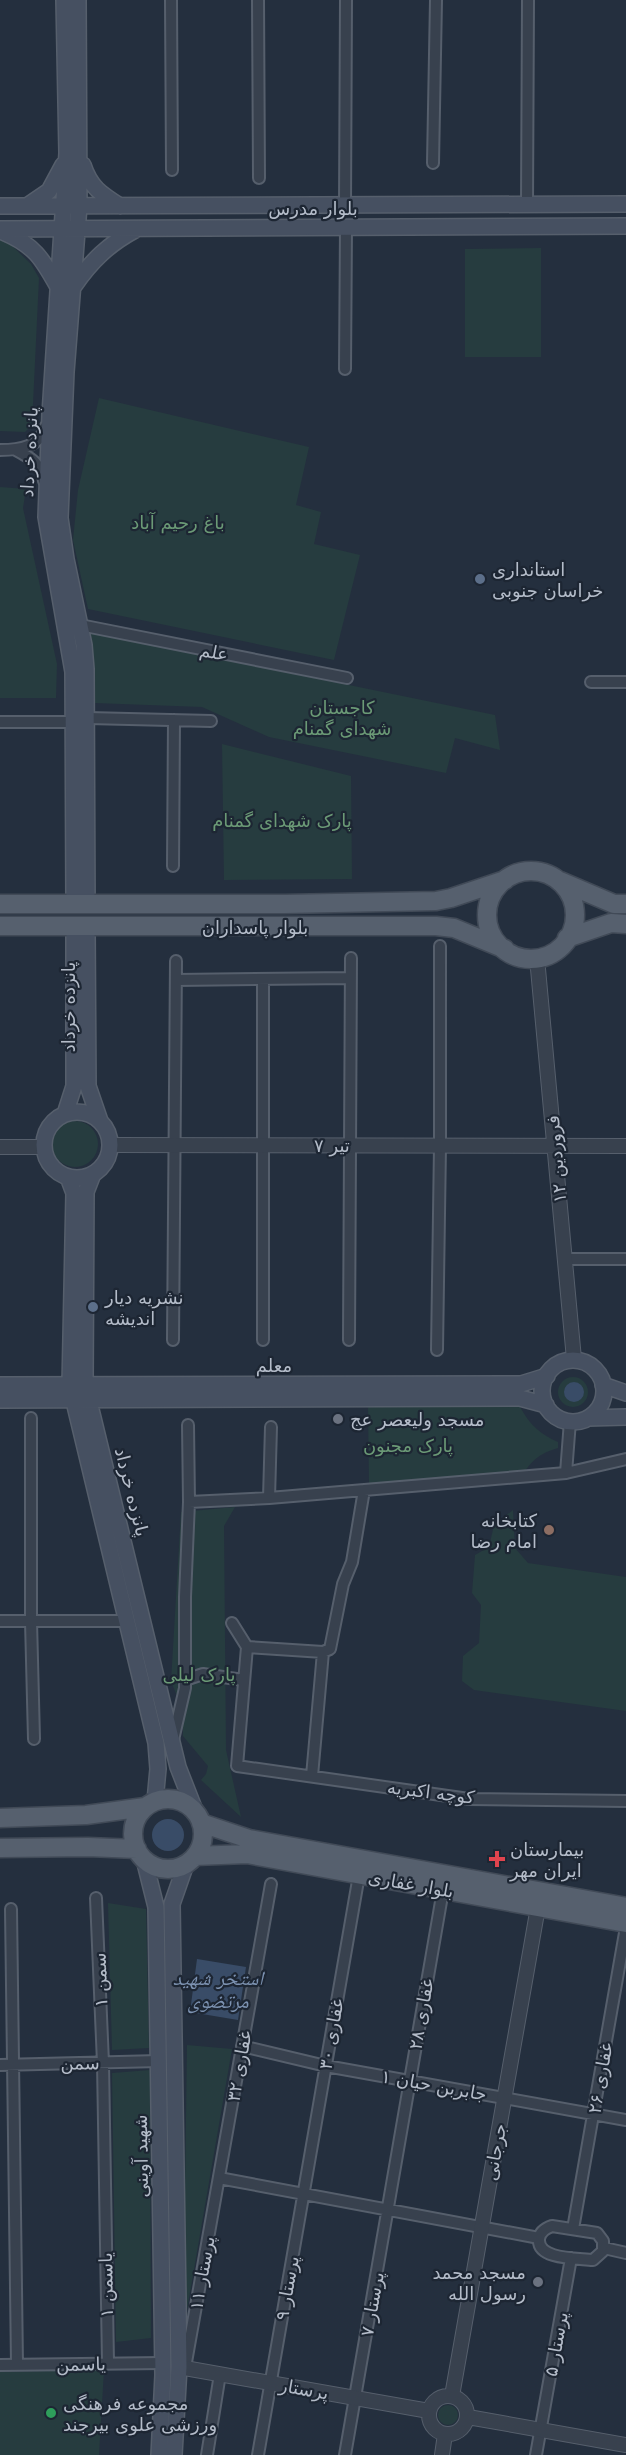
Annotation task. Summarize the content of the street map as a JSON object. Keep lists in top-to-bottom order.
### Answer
{
  "streets": {
    "main road": [
      "بلوار مدرس",
      "پانزده خرداد",
      "بلوار پاسداران",
      "معلم",
      "بلوار غفاری",
      "شهید آوینی"
    ],
    "street": [
      "علم",
      "۷ تیر",
      "۱۲ فروردین",
      "کوچه اکبریه",
      "سمن ۱",
      "غفاری ۲۸",
      "غفاری ۳۰",
      "سمن",
      "غفاری ۳۲",
      "غفاری ۲۶",
      "جابربن حیان ۱",
      "جرجانی",
      "پرستار ۱۱",
      "یاسمن ۱",
      "پرستار ۹",
      "پرستار ۷",
      "پرستار ۵",
      "یاسمن",
      "پرستار"
    ]
  },
  "crossings": [
    ["بلوار مدرس", "پانزده خرداد"],
    ["پانزده خرداد", "علم"],
    ["پانزده خرداد", "بلوار پاسداران"],
    ["پانزده خرداد", "۷ تیر"],
    ["پانزده خرداد", "معلم"],
    ["پانزده خرداد", "بلوار غفاری"],
    ["پانزده خرداد", "شهید آوینی"],
    ["بلوار پاسداران", "۱۲ فروردین"],
    ["۷ تیر", "۱۲ فروردین"],
    ["۱۲ فروردین", "معلم"],
    ["بلوار غفاری", "غفاری ۲۸"],
    ["بلوار غفاری", "غفاری ۳۰"],
    ["بلوار غفاری", "غفاری ۲۶"],
    ["بلوار غفاری", "جرجانی"],
    ["بلوار غفاری", "شهید آوینی"],
    ["سمن ۱", "سمن"],
    ["سمن ۱", "یاسمن ۱"],
    ["غفاری ۲۸", "جابربن حیان ۱"],
    ["غفاری ۲۸", "پرستار ۷"],
    ["غفاری ۳۰", "جابربن حیان ۱"],
    ["غفاری ۳۰", "پرستار ۹"],
    ["سمن", "شهید آوینی"],
    ["غفاری ۳۲", "جابربن حیان ۱"],
    ["غفاری ۳۲", "پرستار ۱۱"],
    ["غفاری ۲۶", "جابربن حیان ۱"],
    ["جابربن حیان ۱", "جرجانی"],
    ["جرجانی", "پرستار"],
    ["شهید آوینی", "پرستار ۱۱"],
    ["شهید آوینی", "یاسمن"],
    ["شهید آوینی", "پرستار"],
    ["پرستار ۱۱", "پرستار"],
    ["یاسمن ۱", "یاسمن"],
    ["پرستار ۹", "پرستار"],
    ["پرستار ۷", "پرستار"]
  ],
  "water": ["استخر شهید مرتضوی"],
  "parks": [
    "باغ رحیم آباد",
    "کاجستان شهدای گمنام",
    "پارک شهدای گمنام",
    "پارک مجنون",
    "پارک لیلی"
  ],
  "places": {
    "other": [
      "استانداری خراسان جنوبی",
      "نشریه دیار اندیشه",
      "مسجد ولیعصر عج",
      "کتابخانه امام رضا",
      "مسجد محمد رسول الله",
      "مجموعه فرهنگی ورزشی علوی بیرجند"
    ],
    "health": ["بیمارستان ایران مهر"]
  }
}
